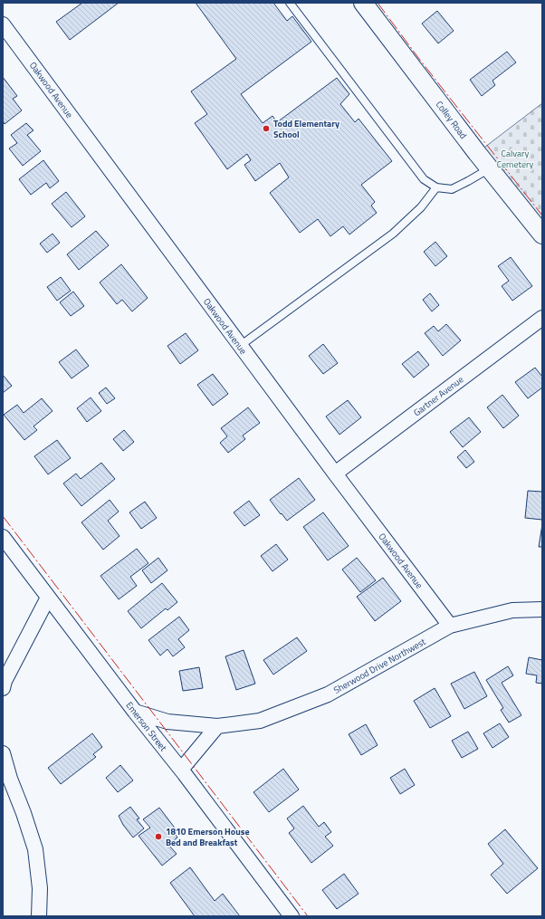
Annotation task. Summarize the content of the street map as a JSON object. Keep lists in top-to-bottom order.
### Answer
{
  "streets": {
    "street": [
      "Oakwood Avenue",
      "Colley Road",
      "Gartner Avenue",
      "Sherwood Drive Northwest",
      "Emerson Street"
    ]
  },
  "crossings": [
    ["Oakwood Avenue", "Gartner Avenue"],
    ["Oakwood Avenue", "Sherwood Drive Northwest"],
    ["Sherwood Drive Northwest", "Emerson Street"]
  ],
  "parks": ["Calvary Cemetery"],
  "places": ["Todd Elementary School", "1810 Emerson House Bed and Breakfast"]
}
